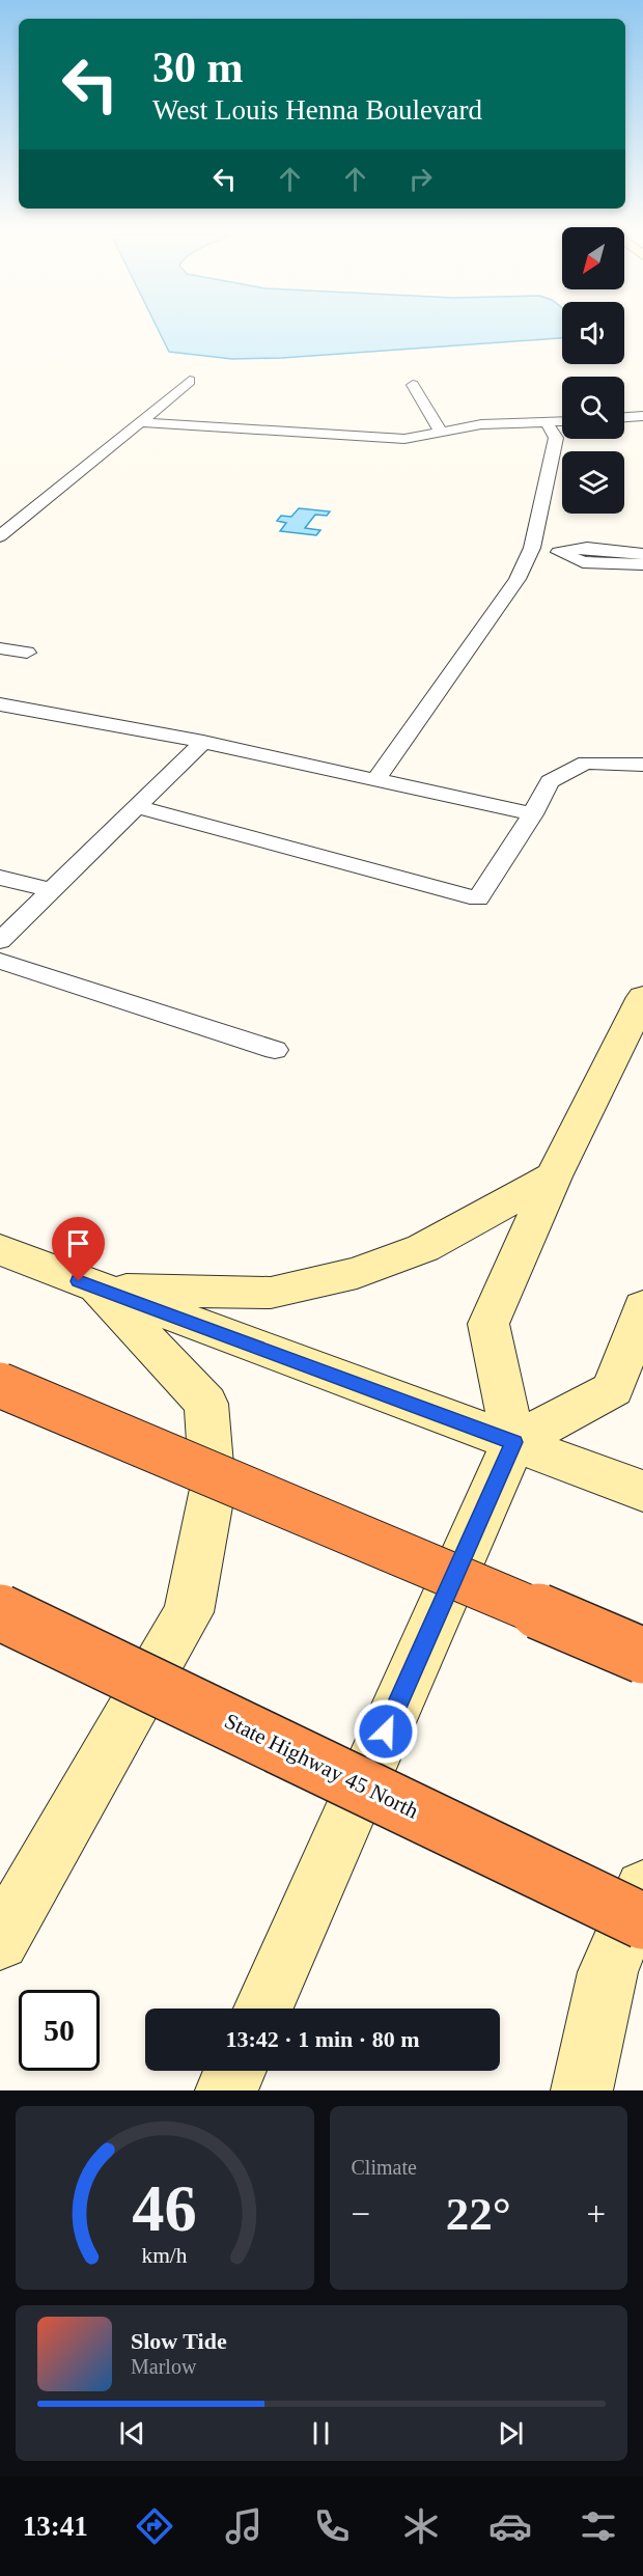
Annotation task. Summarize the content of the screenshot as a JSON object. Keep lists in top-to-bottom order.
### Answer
{
  "streets": {
    "highway": ["State Highway 45 North"]
  },
  "north": "bottom left",
  "page": {
    "turn": ["30 m", "West Louis Henna Boulevard"],
    "limit": "50",
    "trip": "13:42 · 1 min · 80 m",
    "tile": "Climate",
    "heat": ["−", "22°", "+"],
    "song": ["Slow Tide", "Marlow"],
    "tabs": "13:41",
    "gauge": ["46", "km/h"]
  }
}
